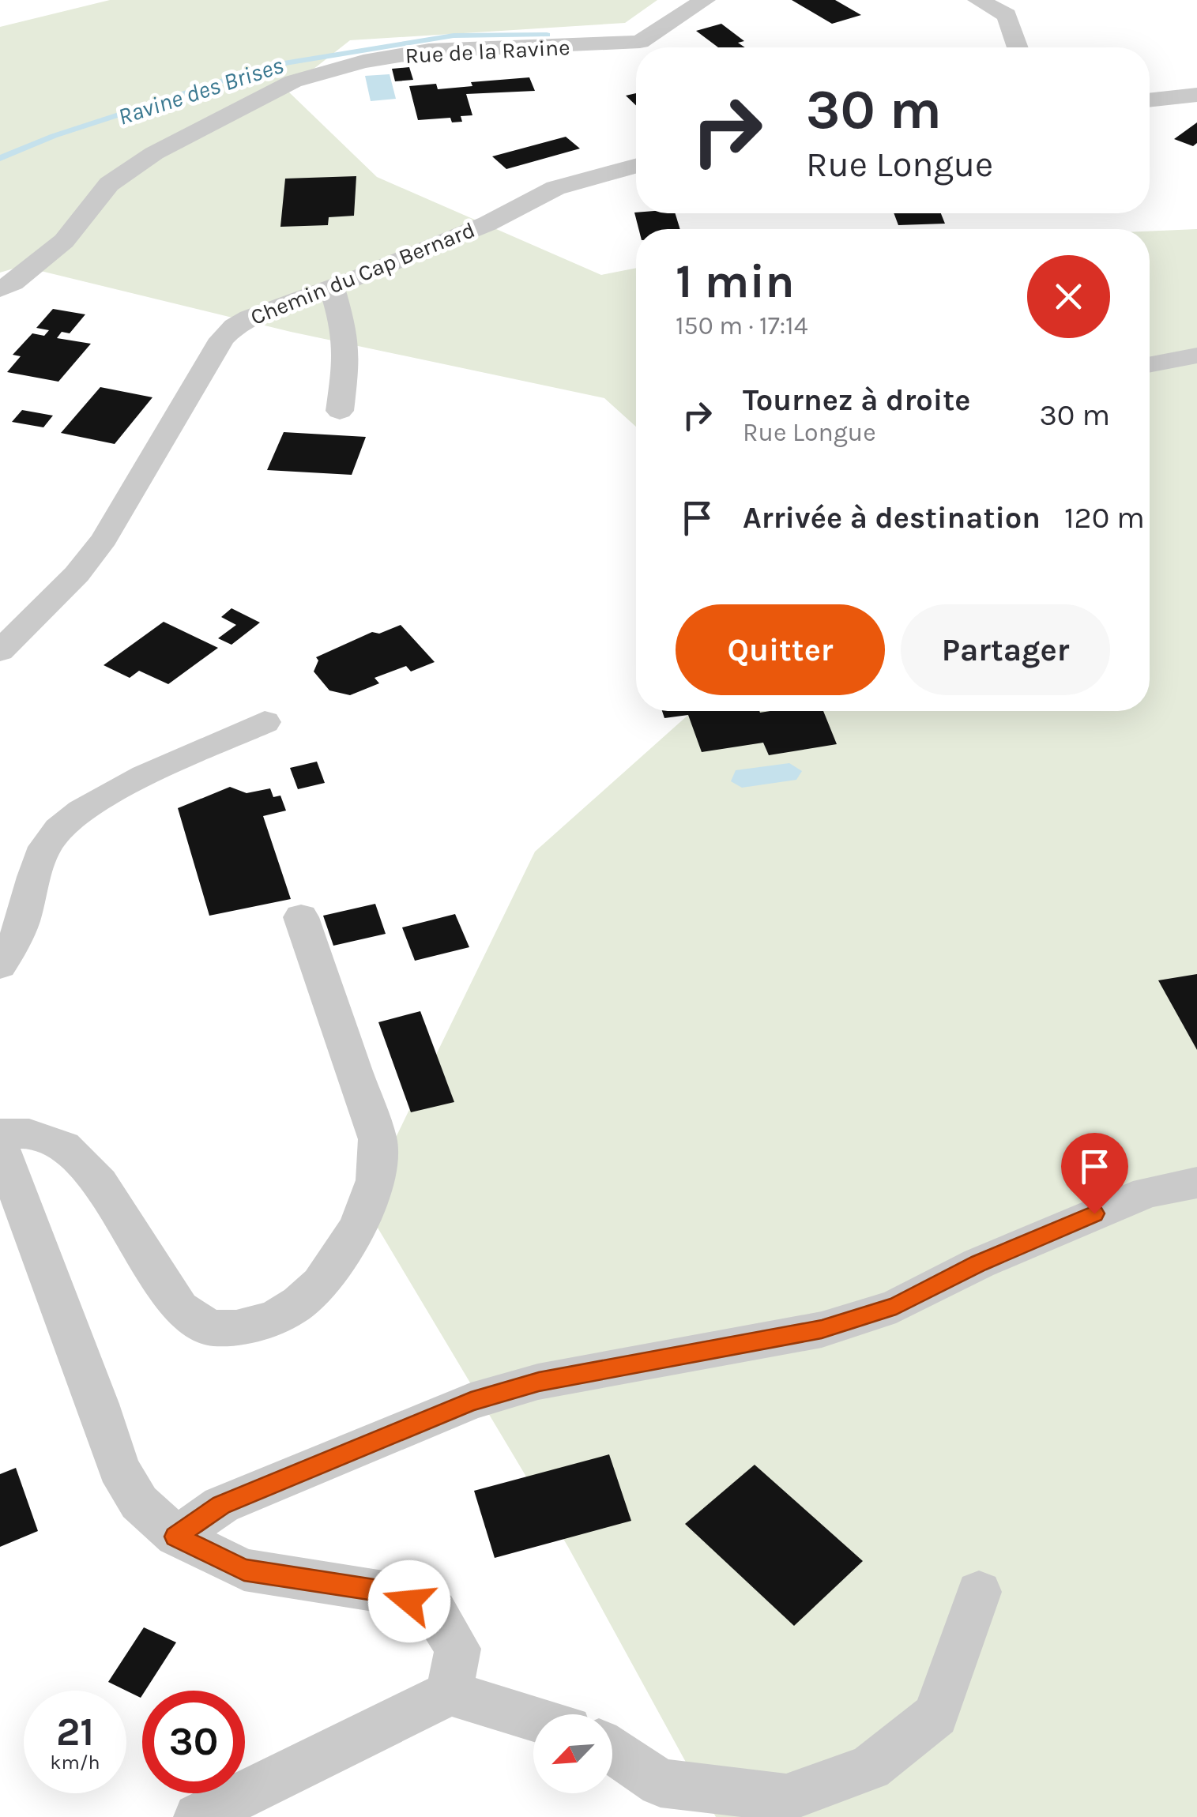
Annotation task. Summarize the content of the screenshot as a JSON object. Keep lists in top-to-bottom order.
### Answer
{
  "streets": {
    "street": ["Rue de la Ravine", "Chemin du Cap Bernard"]
  },
  "water": ["Ravine des Brises"],
  "north": "bottom left",
  "page": {
    "turn": ["30 m", "Rue Longue"],
    "heading": ["1 min", "150 m · 17:14"],
    "list": [
      {
        "name": "Tournez à droite",
        "note": "Rue Longue",
        "value": "30 m"
      },
      {
        "name": "Arrivée à destination",
        "value": "120 m"
      }
    ],
    "buttons": ["Quitter", "Partager"],
    "speed": "21 km/h",
    "limit": "30"
  }
}
